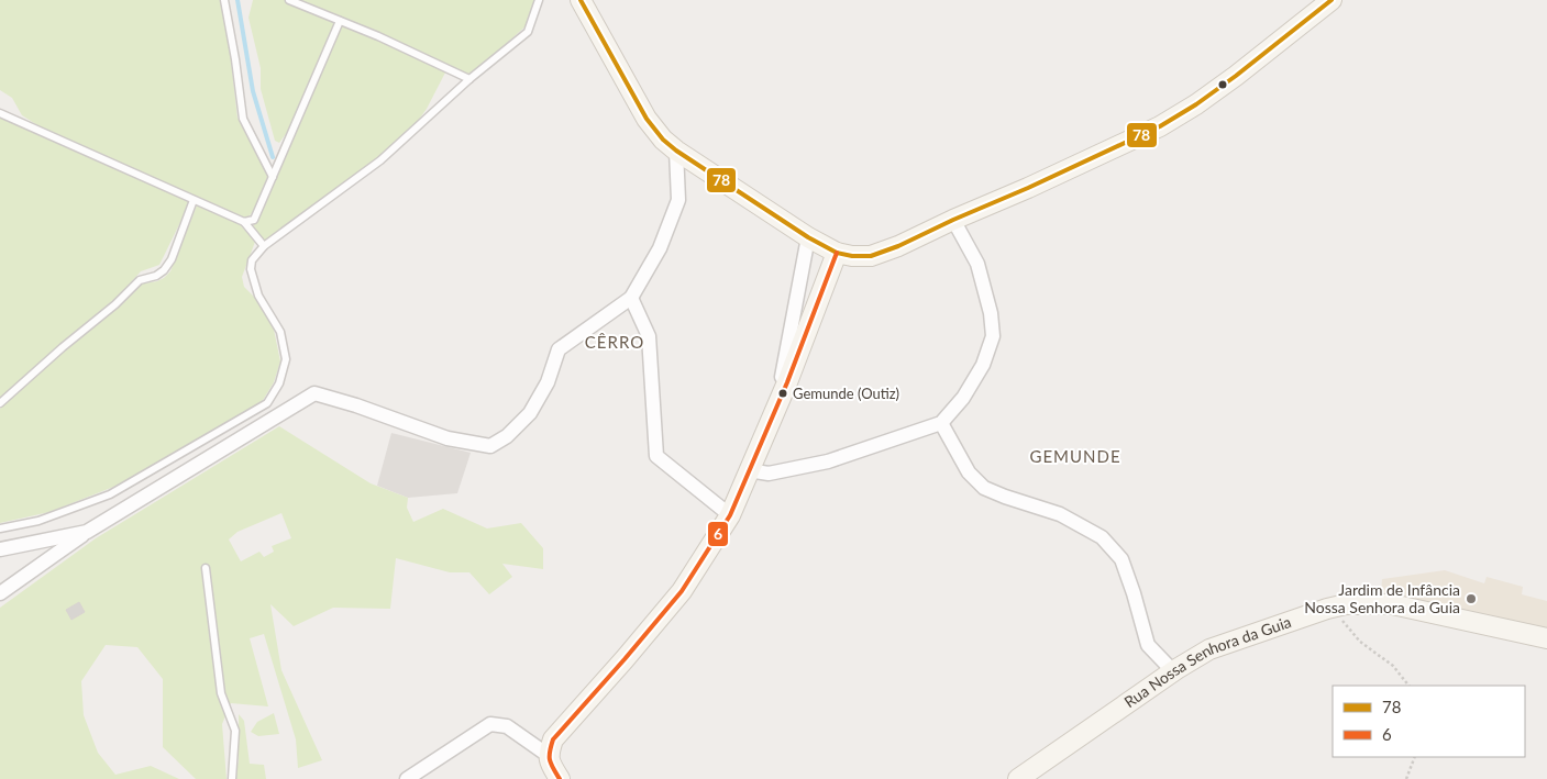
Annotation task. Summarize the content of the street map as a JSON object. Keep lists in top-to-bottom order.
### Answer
{
  "streets": {
    "street": ["Rua Nossa Senhora da Guia"]
  },
  "districts": ["CÊRRO", "GEMUNDE"],
  "places": ["Gemunde (Outiz)", "Jardim de Infância Nossa Senhora da Guia"],
  "lines": ["transit line 78", "transit line 6"],
  "legend": ["78", "6"]
}
